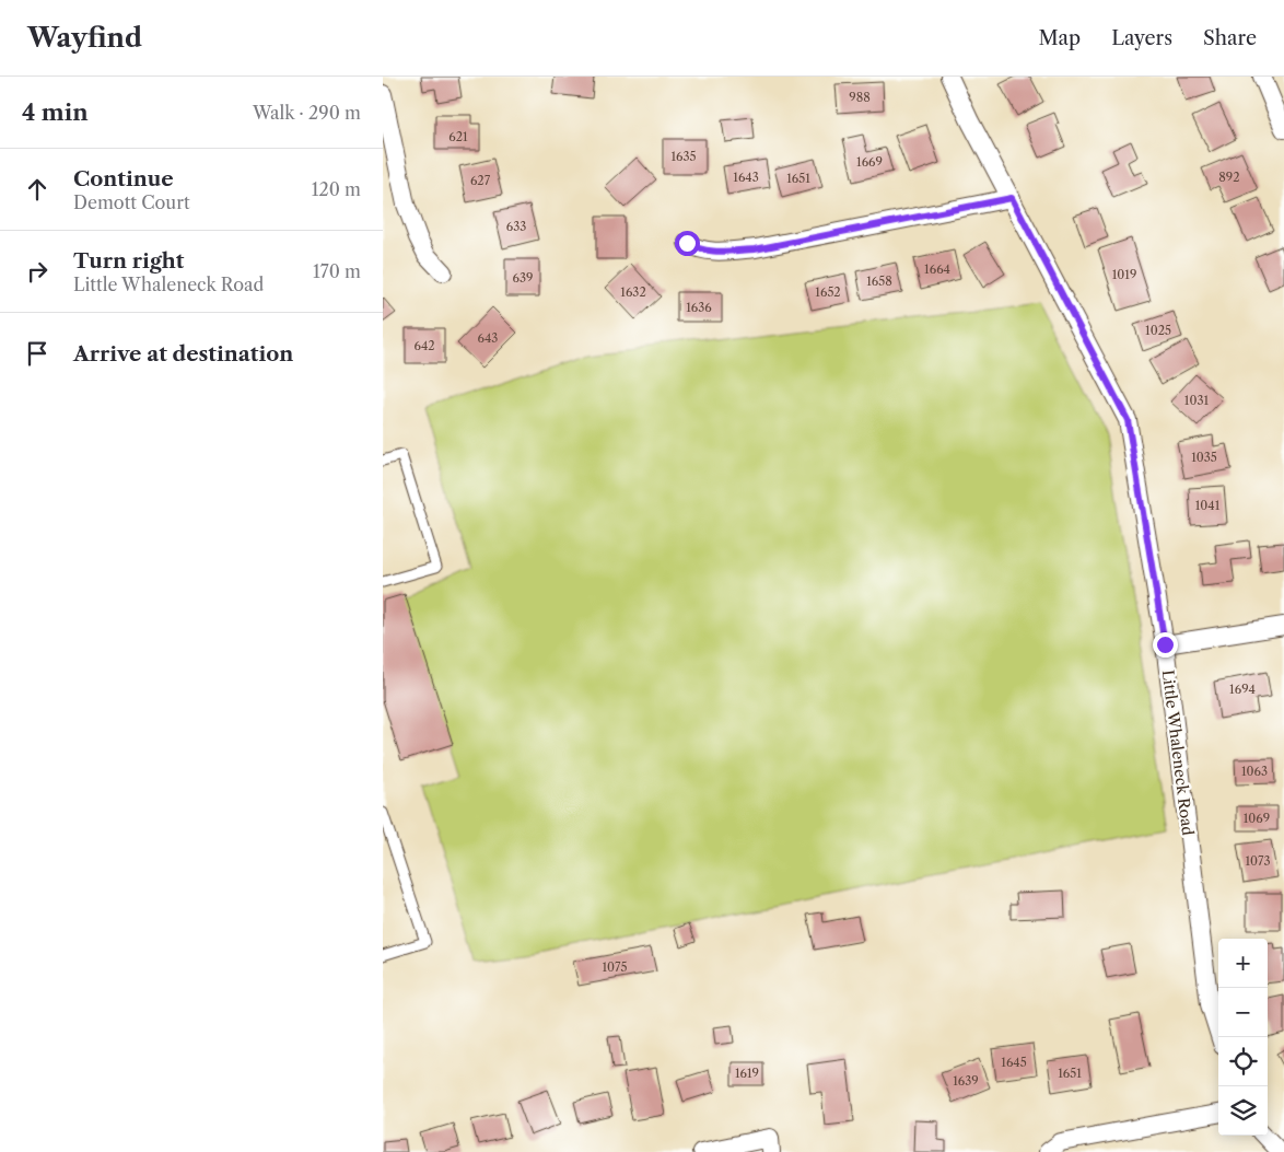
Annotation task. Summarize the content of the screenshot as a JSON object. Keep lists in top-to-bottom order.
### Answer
{
  "streets": {
    "street": ["Little Whaleneck Road"]
  },
  "house_numbers": [
    "988",
    "621",
    "1635",
    "1669",
    "1643",
    "892",
    "1651",
    "627",
    "633",
    "1664",
    "1019",
    "639",
    "1658",
    "1632",
    "1652",
    "1636",
    "1025",
    "643",
    "642",
    "1031",
    "1035",
    "1041",
    "1694",
    "1063",
    "1069",
    "1073",
    "1075",
    "1645",
    "1619",
    "1651",
    "1639"
  ],
  "page": {
    "header": "Wayfind",
    "nav": ["Map", "Layers", "Share"],
    "heading": ["4 min", "Walk · 290 m"],
    "list": [
      ["Continue", "Demott Court", "120 m"],
      ["Turn right", "Little Whaleneck Road", "170 m"],
      "Arrive at destination"
    ],
    "map_buttons": ["+", "−"]
  }
}
